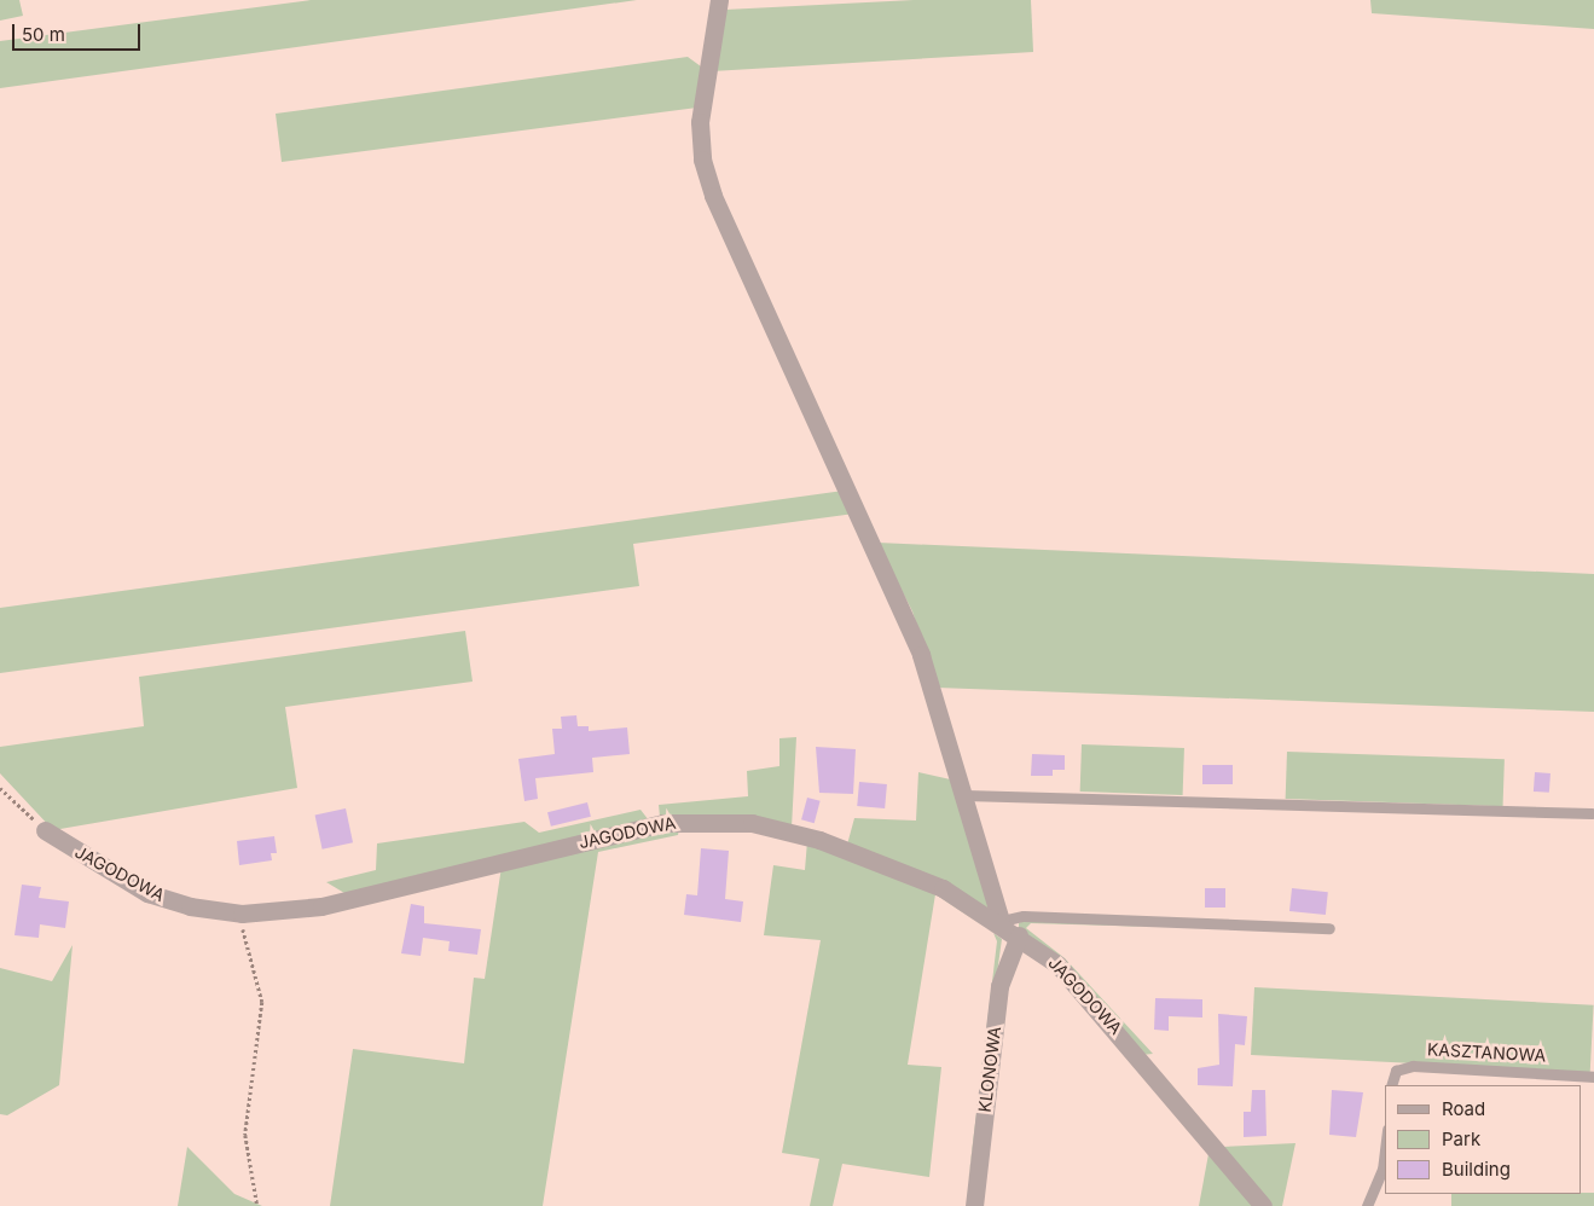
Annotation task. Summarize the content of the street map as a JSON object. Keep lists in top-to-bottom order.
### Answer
{
  "streets": {
    "street": ["JAGODOWA", "KLONOWA"],
    "lane": ["KASZTANOWA"]
  },
  "crossings": [
    ["JAGODOWA", "KLONOWA"]
  ],
  "legend": ["Road", "Park", "Building"],
  "scale_bar": "50 m"
}
